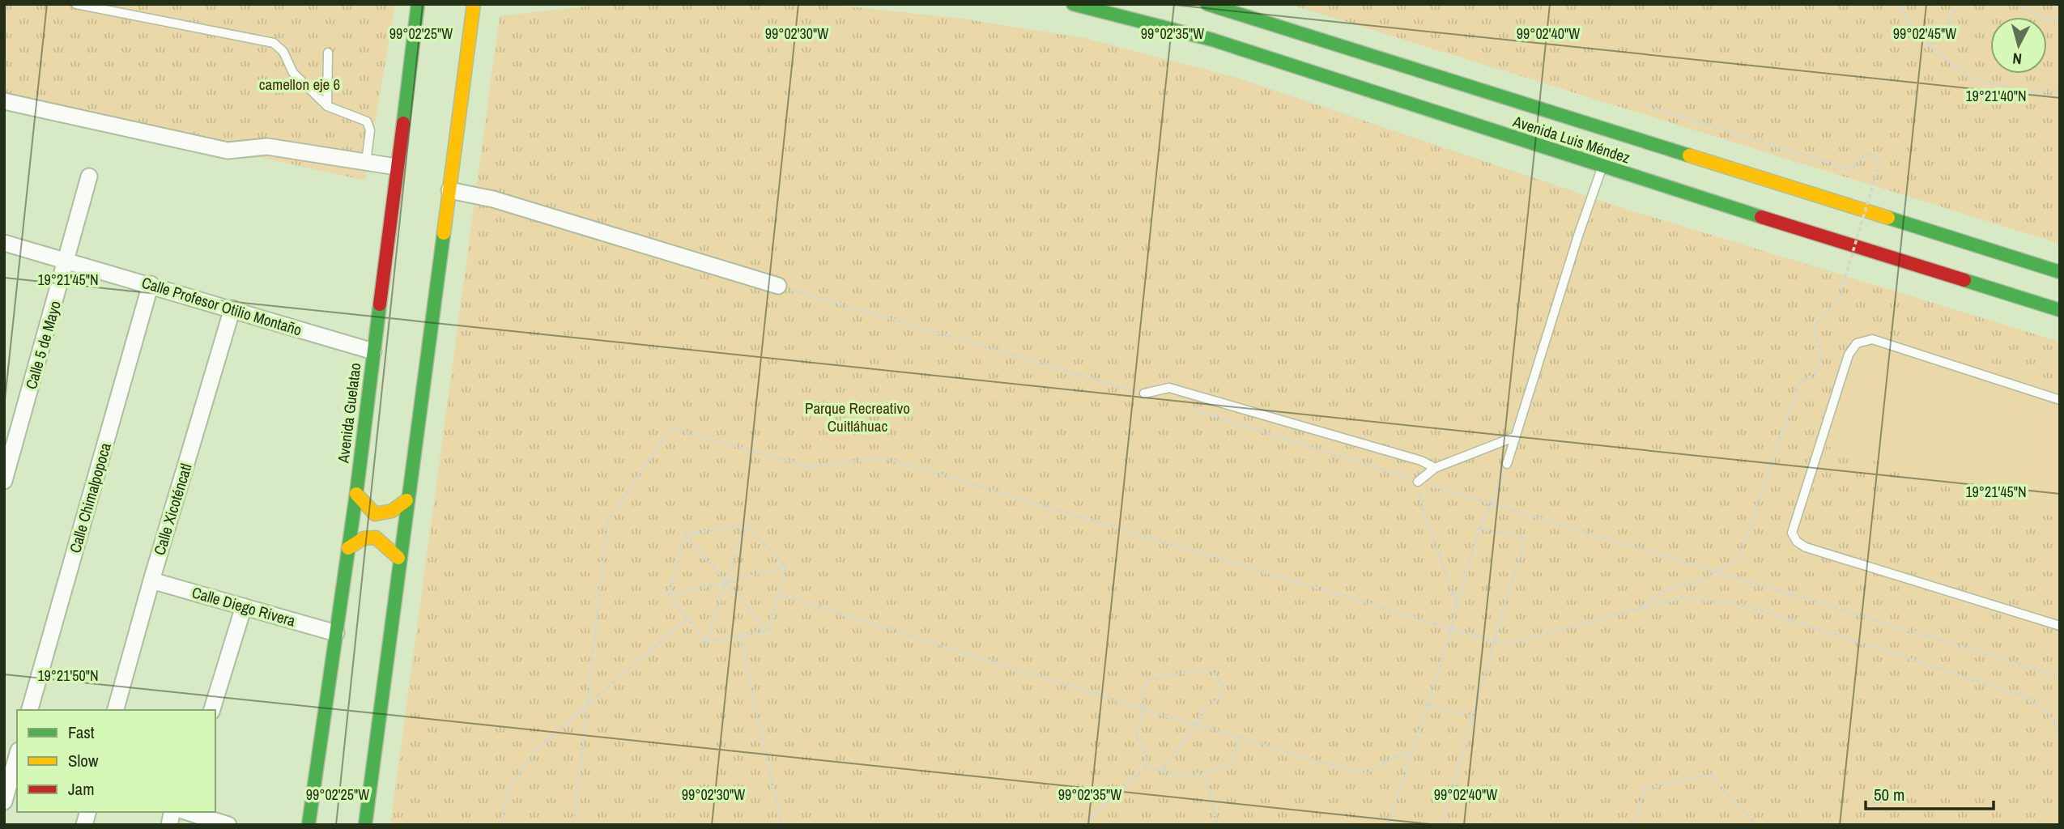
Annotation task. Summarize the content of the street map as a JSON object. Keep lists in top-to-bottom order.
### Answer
{
  "streets": {
    "main road": ["Avenida Luis Méndez", "Avenida Guelatao"],
    "street": [
      "Calle Profesor Otilio Montaño",
      "Calle 5 de Mayo",
      "Calle Chimalpopoca",
      "Calle Xicoténcatl",
      "Calle Diego Rivera"
    ]
  },
  "crossings": [
    ["Calle Profesor Otilio Montaño", "Calle 5 de Mayo"],
    ["Calle Profesor Otilio Montaño", "Avenida Guelatao"],
    ["Calle Profesor Otilio Montaño", "Calle Chimalpopoca"],
    ["Calle Profesor Otilio Montaño", "Calle Xicoténcatl"],
    ["Avenida Guelatao", "Calle Diego Rivera"],
    ["Calle Xicoténcatl", "Calle Diego Rivera"]
  ],
  "parks": ["camellon eje 6", "Parque Recreativo Cuitláhuac"],
  "legend": ["Fast", "Slow", "Jam"],
  "scale_bar": "50 m",
  "north": "bottom",
  "coordinates": [
    "99°02'25\"W",
    "99°02'30\"W",
    "99°02'35\"W",
    "99°02'40\"W",
    "99°02'45\"W",
    "19°21'40\"N",
    "19°21'45\"N",
    "19°21'50\"N"
  ]
}
